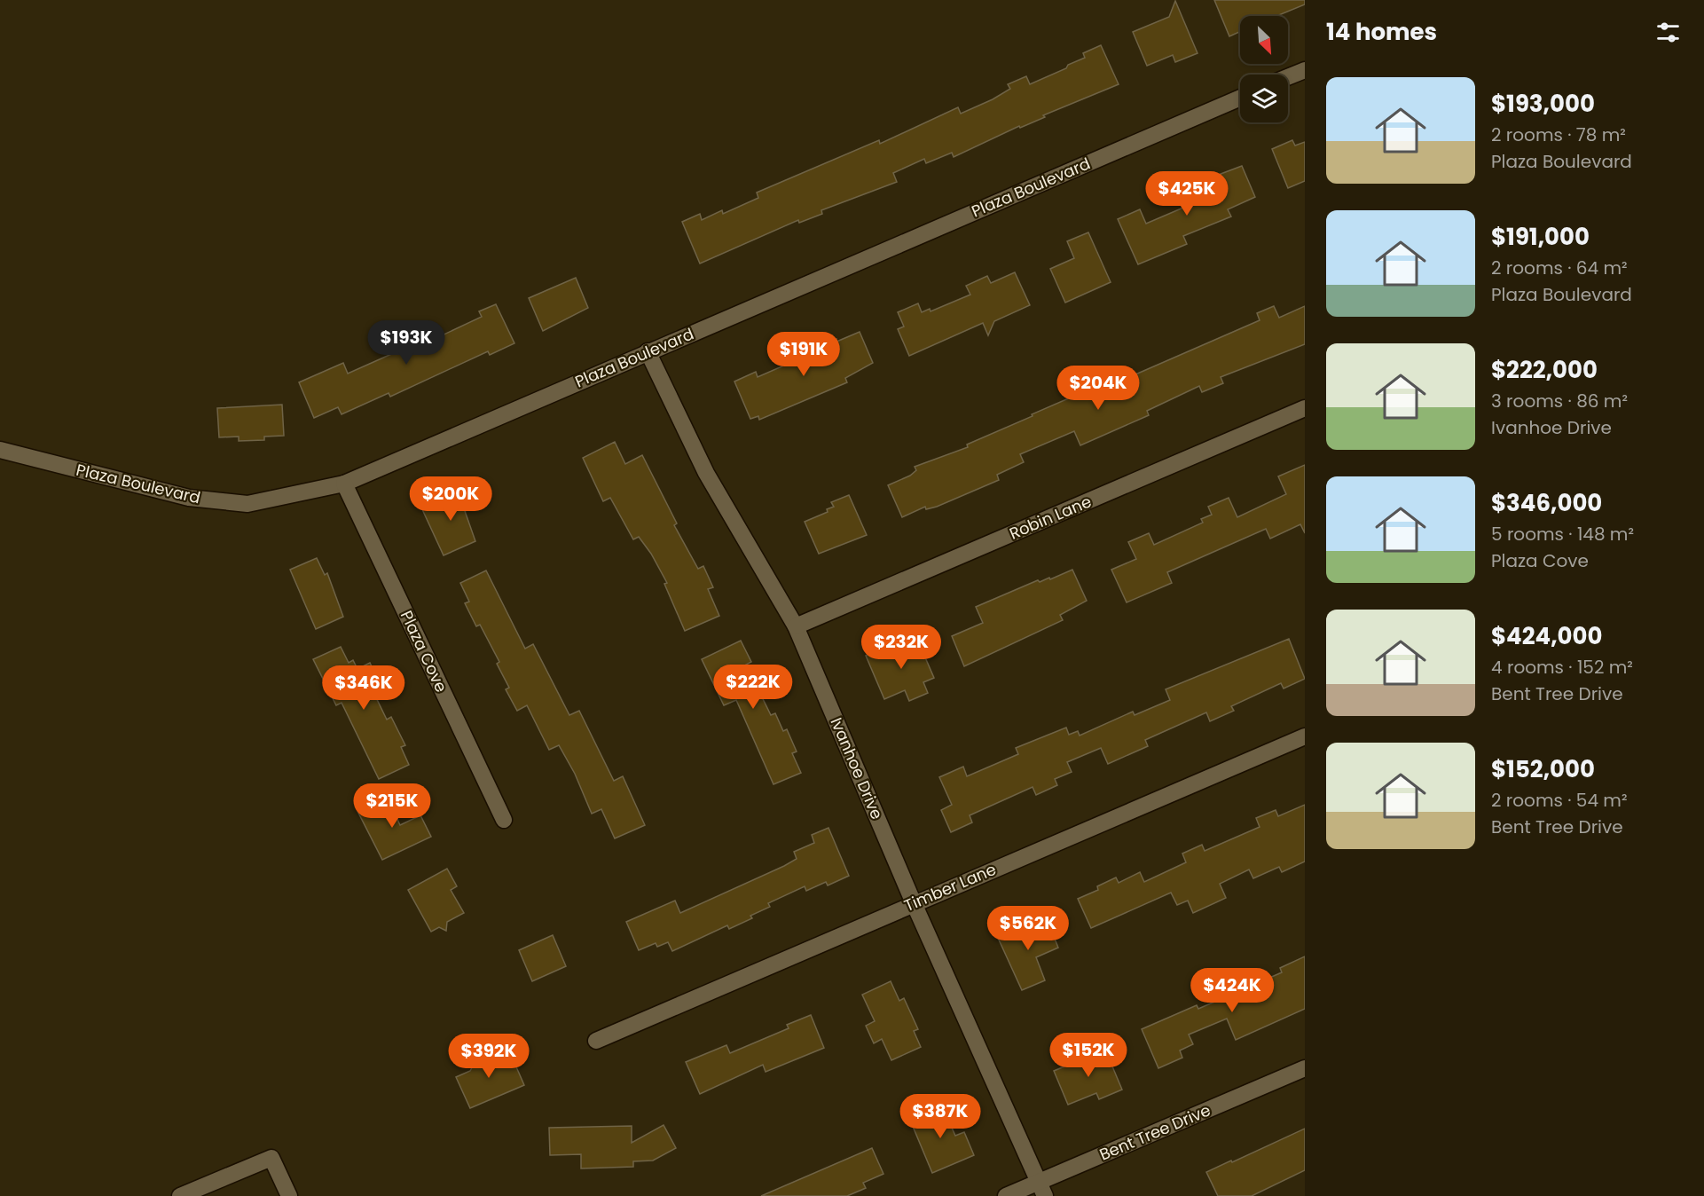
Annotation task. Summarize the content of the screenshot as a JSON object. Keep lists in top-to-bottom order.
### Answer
{
  "streets": {
    "street": [
      "Plaza Boulevard",
      "Robin Lane",
      "Plaza Cove",
      "Ivanhoe Drive",
      "Timber Lane",
      "Bent Tree Drive"
    ]
  },
  "crossings": [
    ["Plaza Boulevard", "Plaza Cove"],
    ["Plaza Boulevard", "Ivanhoe Drive"],
    ["Robin Lane", "Ivanhoe Drive"],
    ["Ivanhoe Drive", "Timber Lane"],
    ["Ivanhoe Drive", "Bent Tree Drive"]
  ],
  "north": "bottom right",
  "page": {
    "heading": "14 homes",
    "list": [
      {
        "name": "$193,000",
        "note": "2 rooms · 78 m² · Plaza Boulevard"
      },
      {
        "name": "$191,000",
        "note": "2 rooms · 64 m² · Plaza Boulevard"
      },
      {
        "name": "$222,000",
        "note": "3 rooms · 86 m² · Ivanhoe Drive"
      },
      {
        "name": "$346,000",
        "note": "5 rooms · 148 m² · Plaza Cove"
      },
      {
        "name": "$424,000",
        "note": "4 rooms · 152 m² · Bent Tree Drive"
      },
      {
        "name": "$152,000",
        "note": "2 rooms · 54 m² · Bent Tree Drive"
      }
    ],
    "price": [
      "$425K",
      "$193K",
      "$191K",
      "$204K",
      "$200K",
      "$232K",
      "$222K",
      "$346K",
      "$215K",
      "$562K",
      "$424K",
      "$152K",
      "$392K",
      "$387K"
    ]
  }
}
